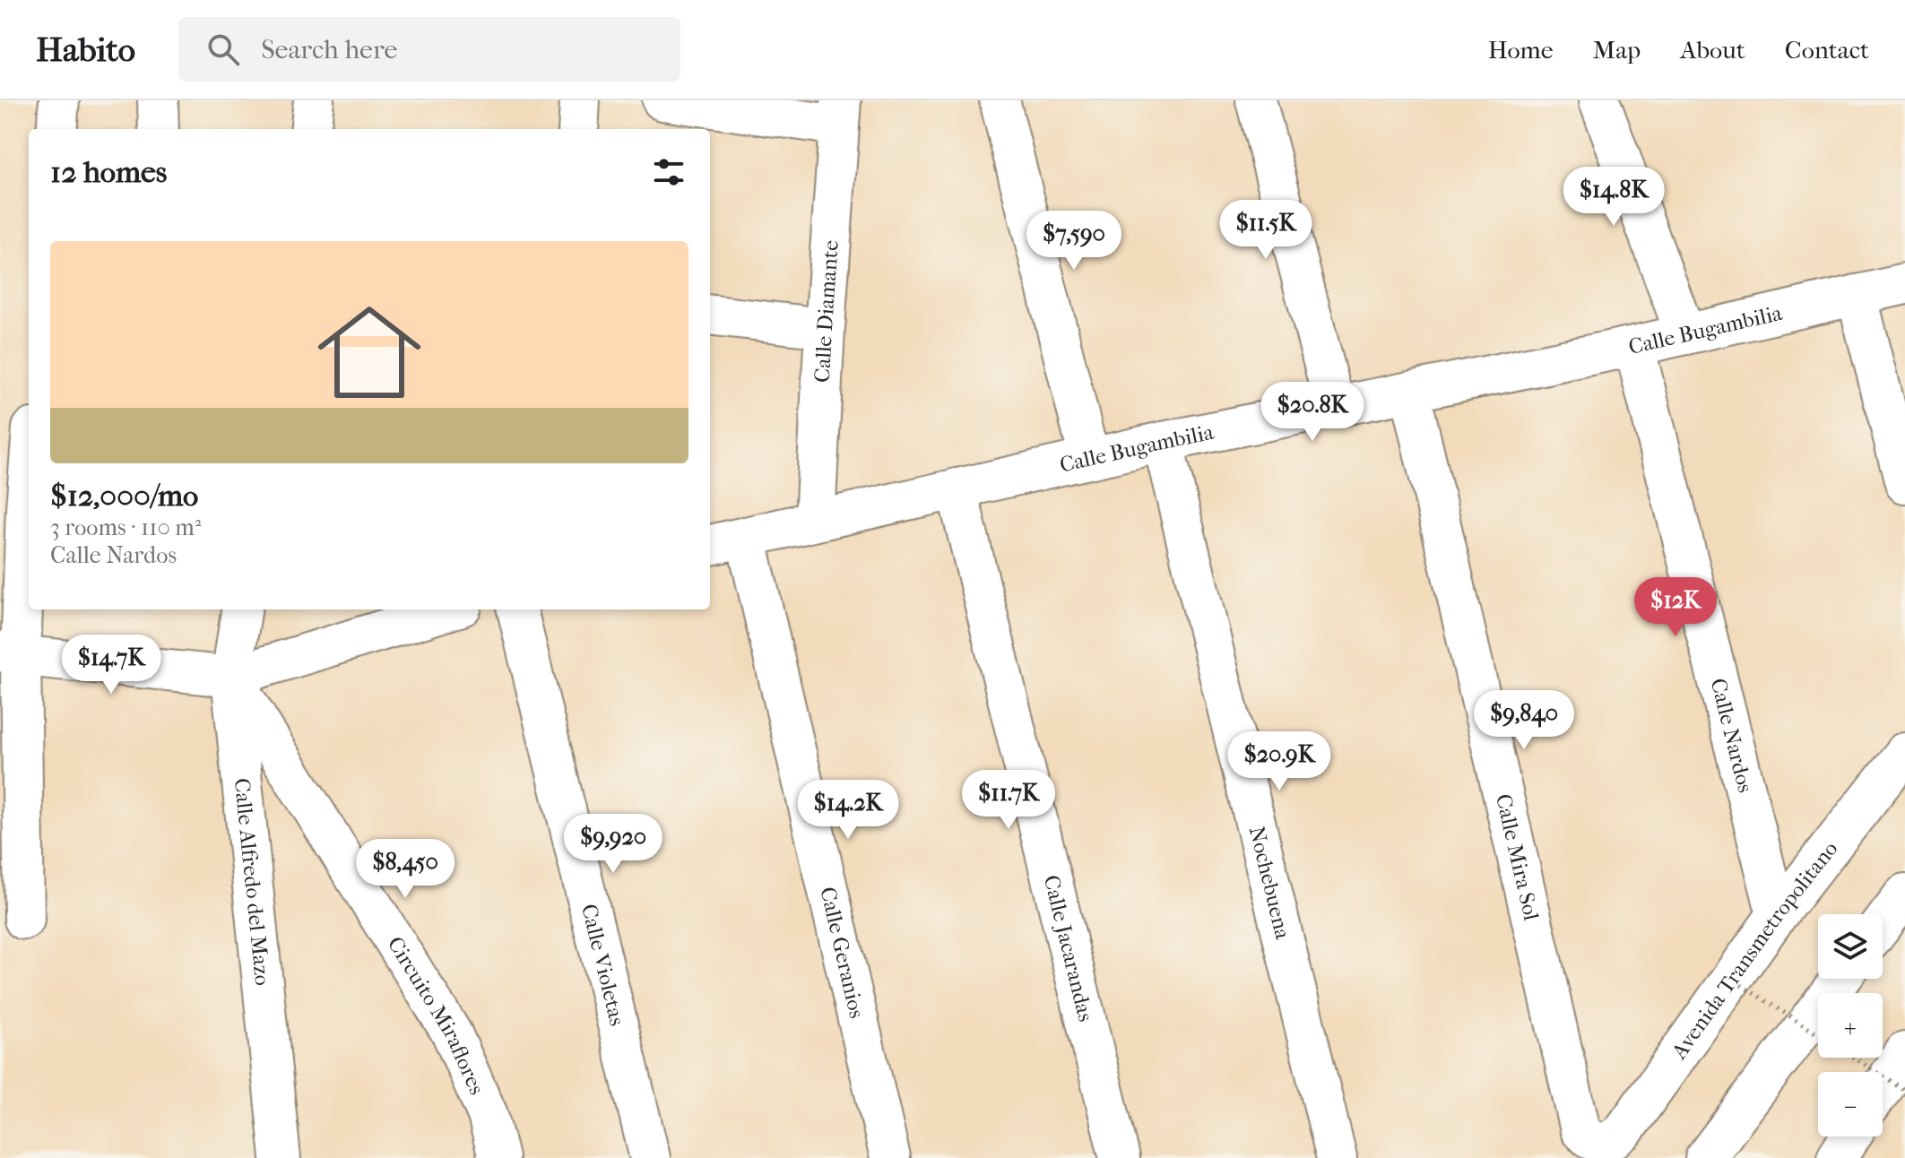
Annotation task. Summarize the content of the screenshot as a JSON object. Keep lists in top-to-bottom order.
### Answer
{
  "streets": {
    "main road": [
      "Calle Diamante",
      "Calle Bugambilia",
      "Calle Nardos",
      "Calle Mira Sol",
      "Calle Alfredo del Mazo",
      "Nochebuena",
      "Calle Jacarandas",
      "Avenida Transmetropolitano",
      "Calle Geranios",
      "Calle Violetas",
      "Circuito Miraflores"
    ]
  },
  "crossings": [
    ["Calle Diamante", "Calle Bugambilia"],
    ["Calle Bugambilia", "Calle Nardos"],
    ["Calle Bugambilia", "Calle Mira Sol"],
    ["Calle Bugambilia", "Nochebuena"],
    ["Calle Bugambilia", "Calle Jacarandas"],
    ["Calle Bugambilia", "Calle Geranios"],
    ["Calle Nardos", "Avenida Transmetropolitano"],
    ["Calle Mira Sol", "Avenida Transmetropolitano"],
    ["Calle Alfredo del Mazo", "Circuito Miraflores"]
  ],
  "page": {
    "header": "Habito",
    "search": "Search here",
    "nav": [
      "Home",
      "Map",
      "About",
      "Contact"
    ],
    "heading": "12 homes",
    "price": [
      "$14.8K",
      "$11.5K",
      "$7,590",
      "$20.8K",
      "$12K",
      "$14.7K",
      "$9,840",
      "$20.9K",
      "$11.7K",
      "$14.2K",
      "$9,920",
      "$8,450"
    ],
    "list": [
      {
        "name": "$12,000/mo",
        "note": "3 rooms · 110 m² · Calle Nardos"
      }
    ],
    "map_buttons": ["+", "−"]
  }
}
